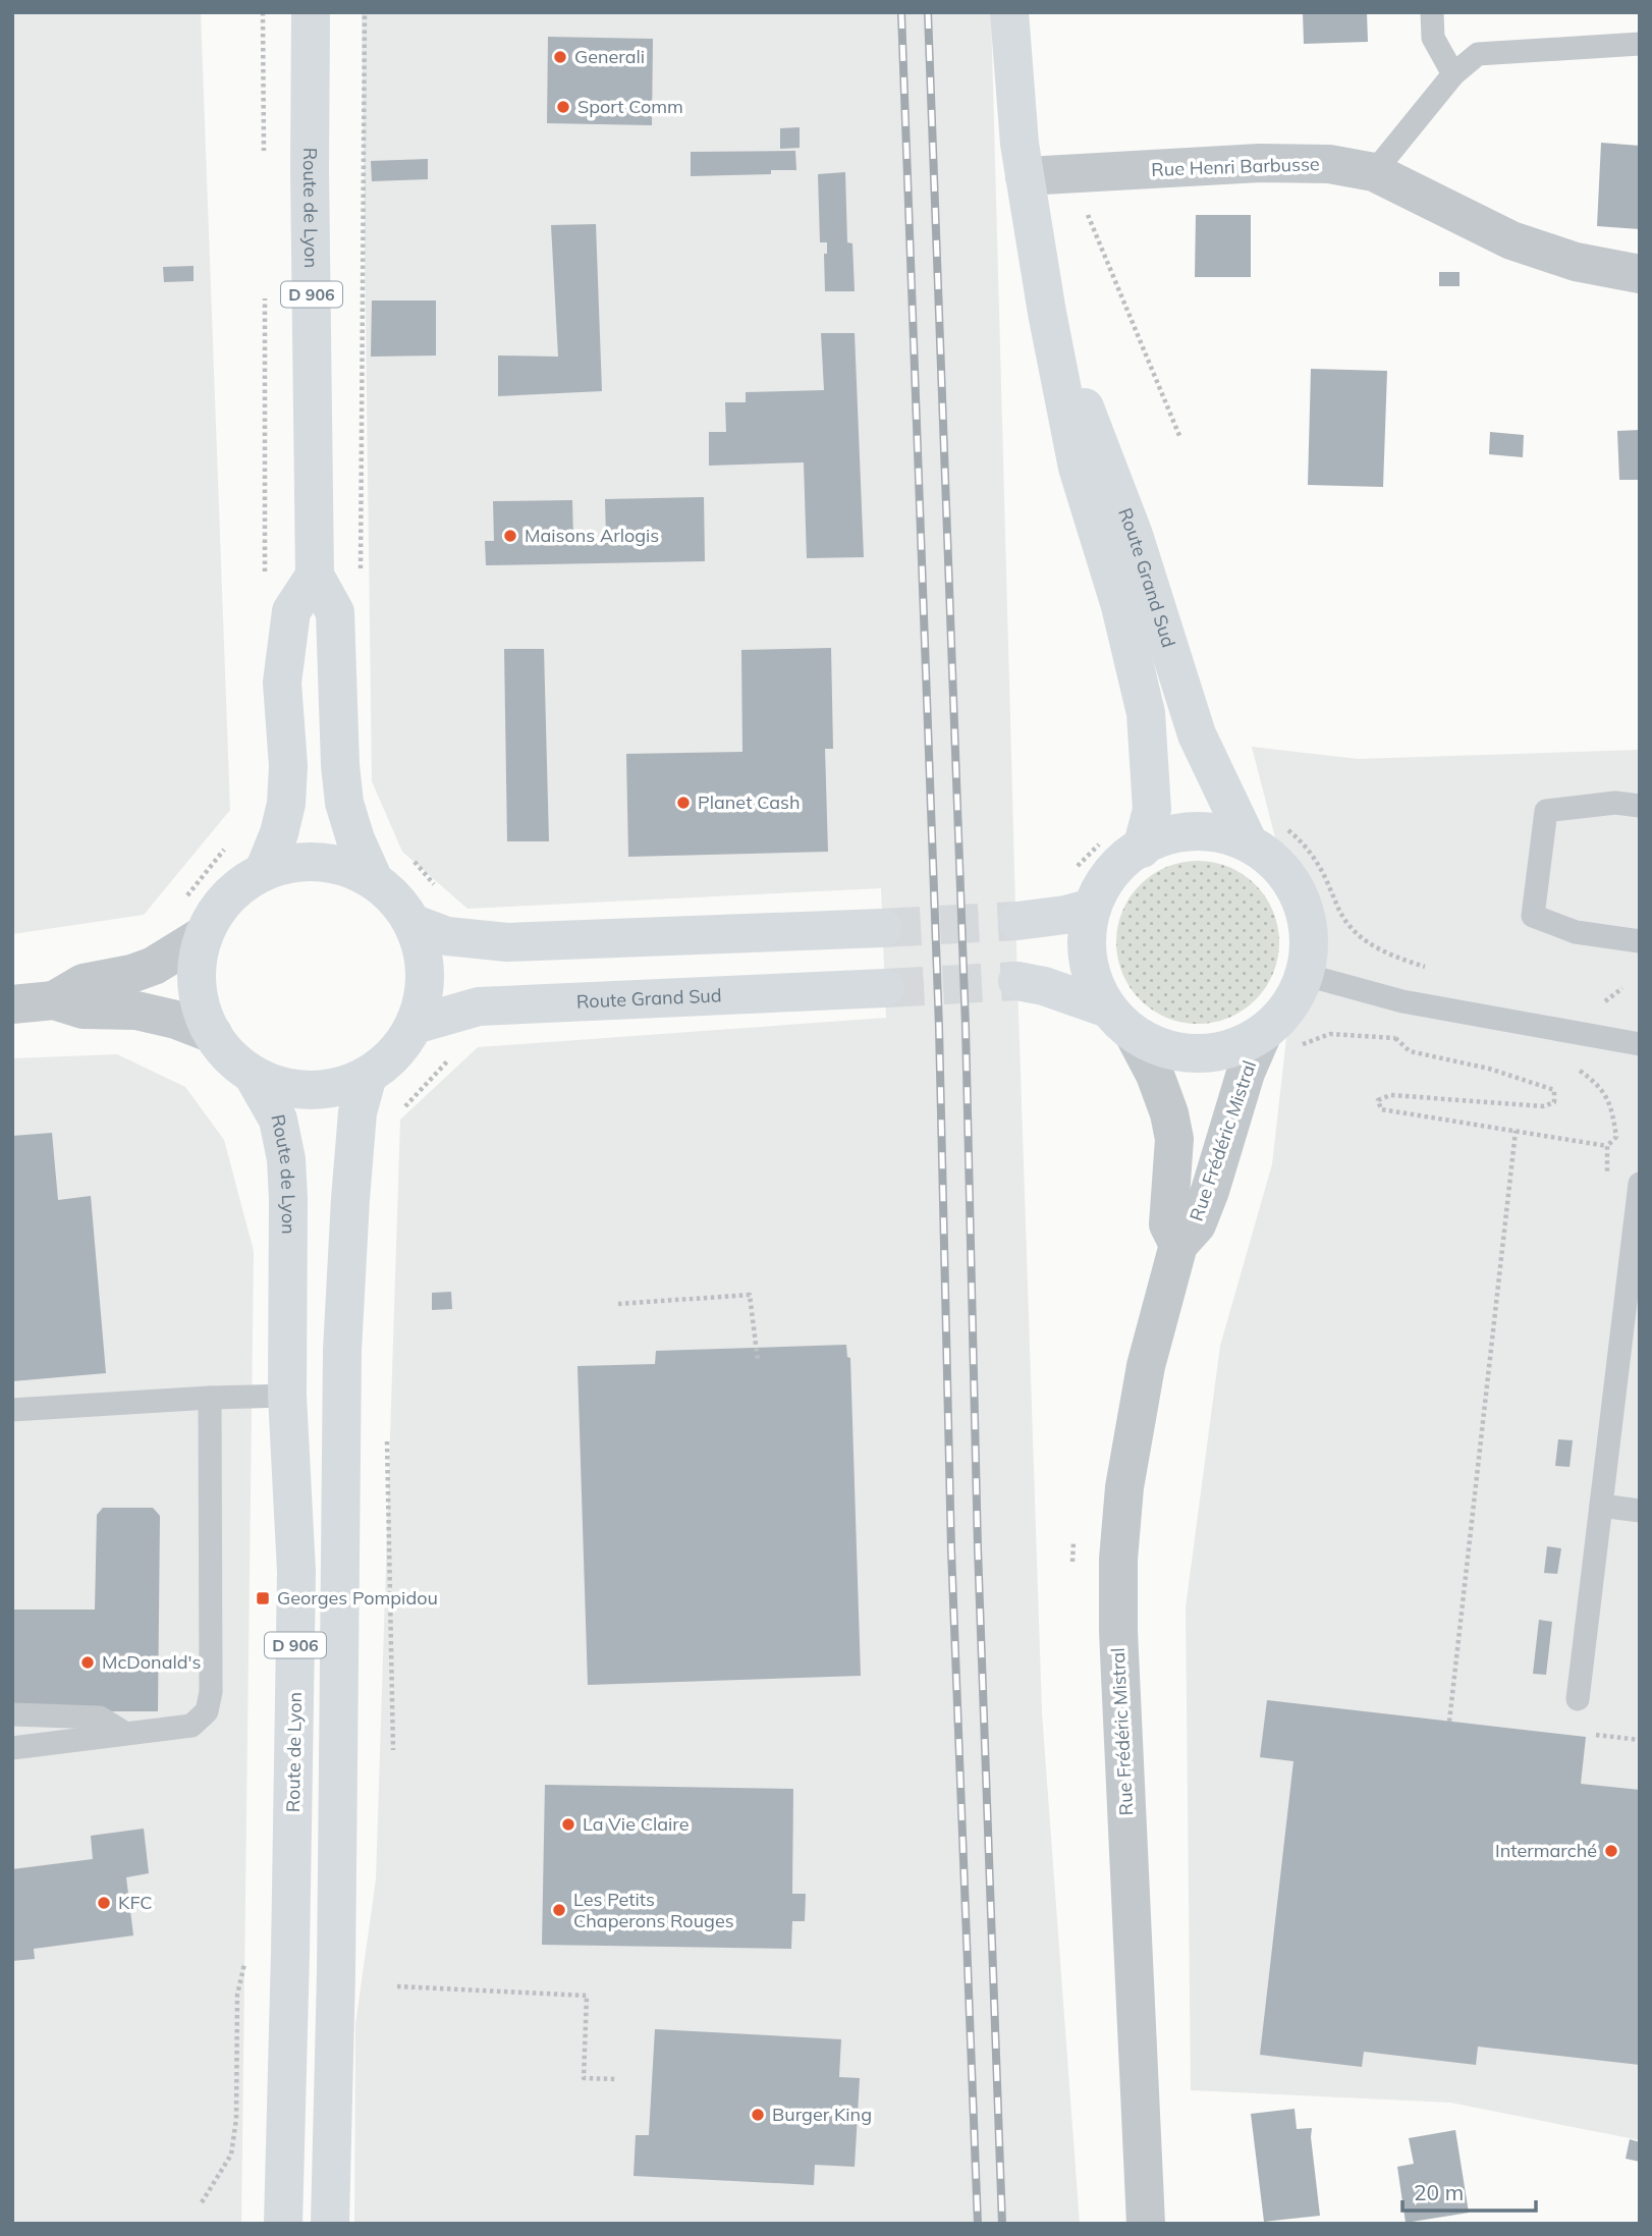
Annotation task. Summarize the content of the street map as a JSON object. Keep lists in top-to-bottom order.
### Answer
{
  "streets": {
    "main road": ["Route de Lyon", "D 906", "Route Grand Sud"],
    "street": ["Rue Henri Barbusse", "Rue Frédéric Mistral"]
  },
  "crossings": [
    ["Rue Henri Barbusse", "Route Grand Sud"],
    ["Route de Lyon", "D 906"],
    ["Route de Lyon", "Route Grand Sud"],
    ["D 906", "Route Grand Sud"],
    ["Route Grand Sud", "Rue Frédéric Mistral"]
  ],
  "places": {
    "other": [
      "Generali",
      "Sport Comm",
      "Maisons Arlogis",
      "Planet Cash",
      "McDonald's",
      "La Vie Claire",
      "Intermarché",
      "KFC",
      "Les Petits Chaperons Rouges",
      "Burger King"
    ],
    "transit": ["Georges Pompidou"]
  },
  "scale_bar": "20 m"
}
